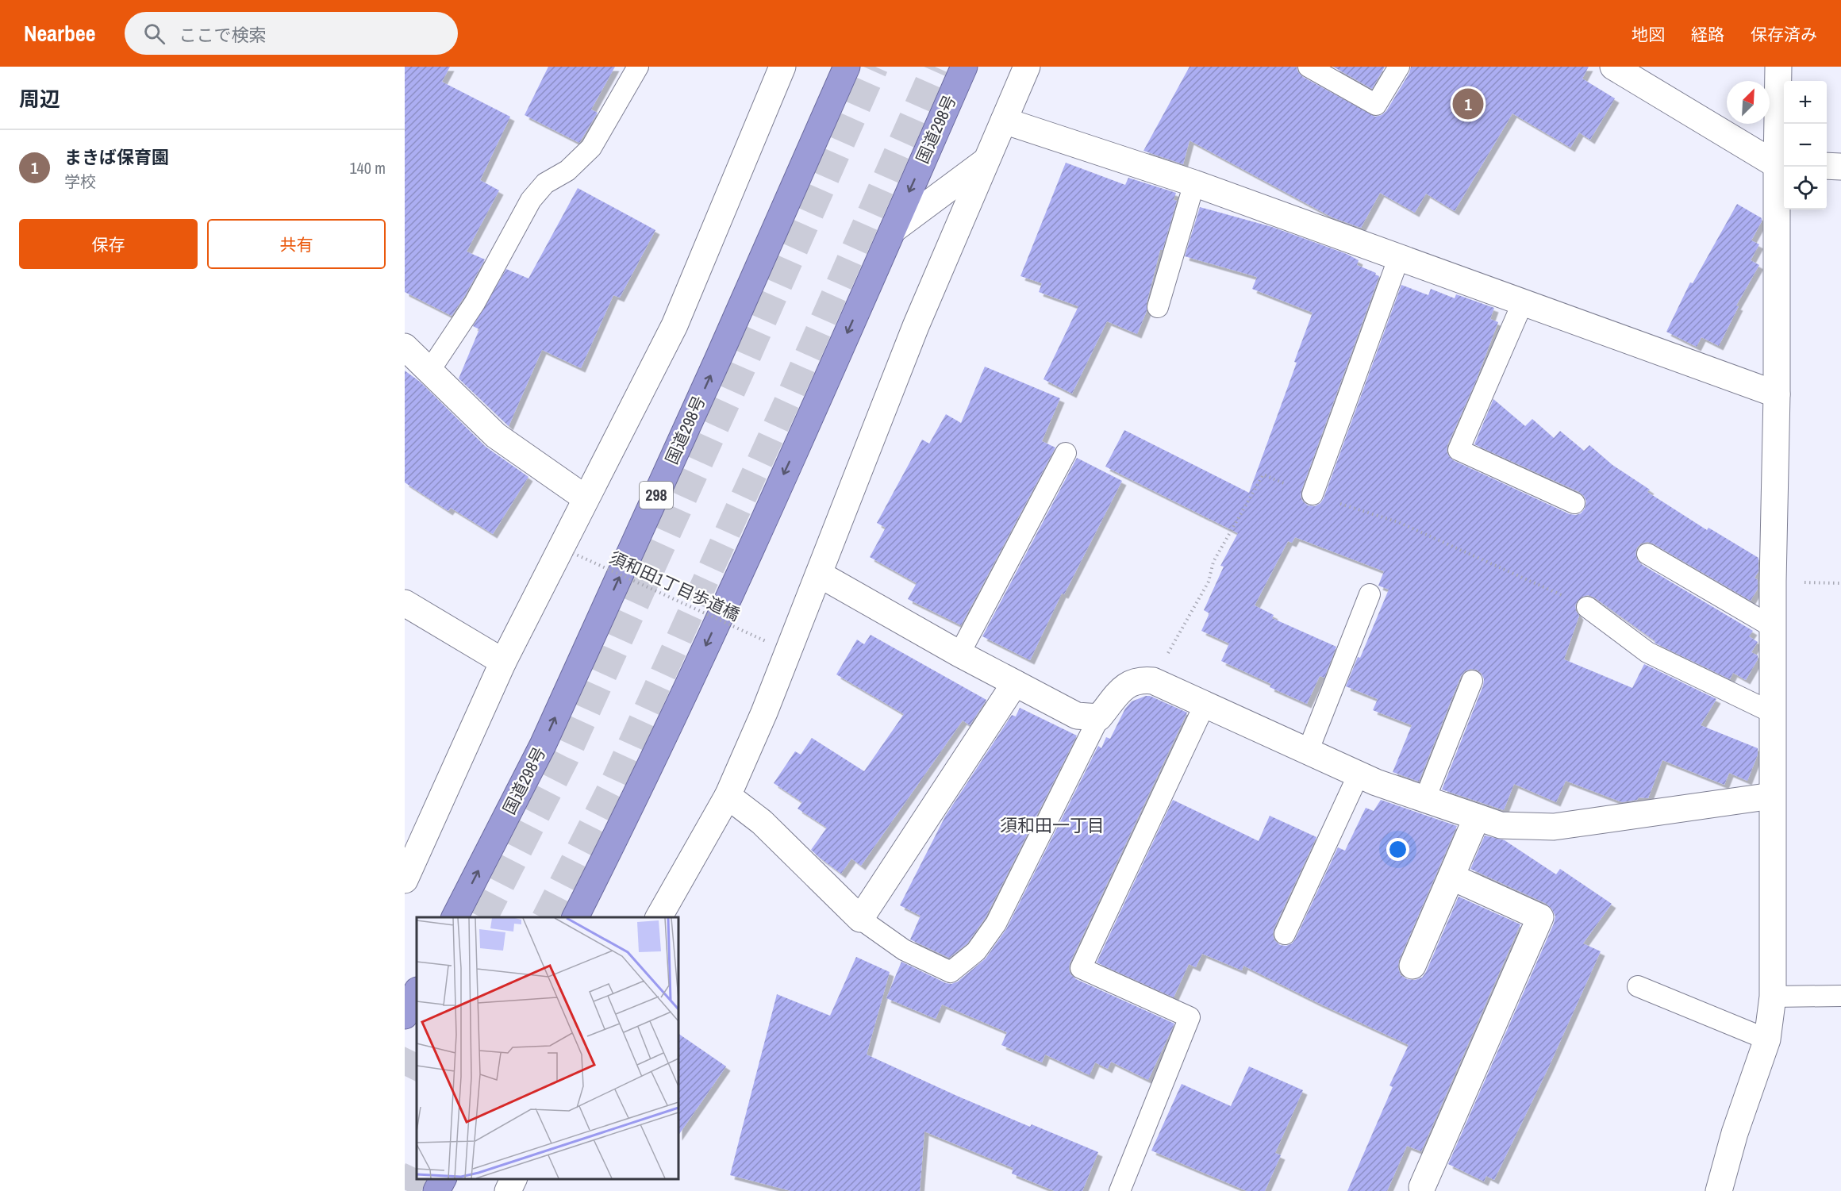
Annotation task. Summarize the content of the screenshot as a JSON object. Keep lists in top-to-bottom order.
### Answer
{
  "streets": {
    "highway": ["国道298号", "298"],
    "path": ["須和田1丁目歩道橋"]
  },
  "districts": ["須和田一丁目"],
  "north": "top right",
  "page": {
    "header": "Nearbee",
    "search": "ここで検索",
    "nav": ["地図", "経路", "保存済み"],
    "heading": "周辺",
    "map_buttons": ["+", "−"],
    "pins": "1",
    "list": [
      {
        "mark": "1",
        "name": "まきば保育園",
        "note": "学校",
        "value": "140 m"
      }
    ],
    "buttons": ["保存", "共有"]
  }
}
